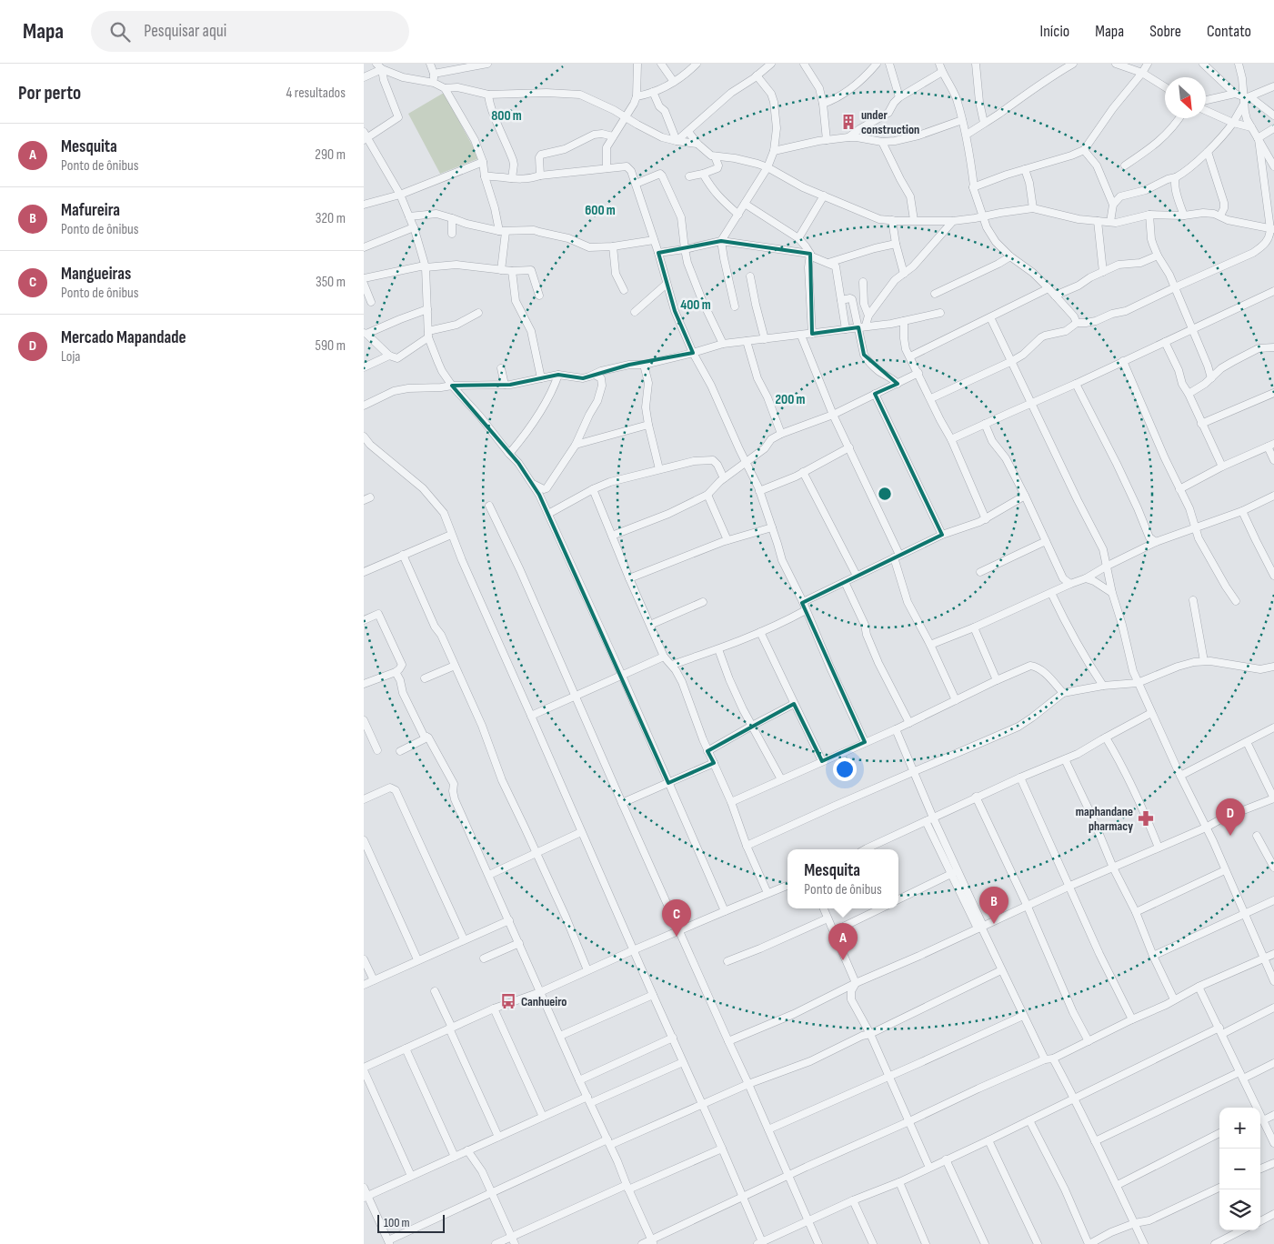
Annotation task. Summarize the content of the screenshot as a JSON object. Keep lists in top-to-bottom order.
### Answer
{
  "places": {
    "building": ["under construction"],
    "pharmacy": ["maphandane pharmacy"],
    "bus stop": ["Canhueiro"]
  },
  "scale_bar": "100 m",
  "north": "bottom right",
  "page": {
    "header": "Mapa",
    "search": "Pesquisar aqui",
    "nav": [
      "Início",
      "Mapa",
      "Sobre",
      "Contato"
    ],
    "heading": ["Por perto", "4 resultados"],
    "list": [
      {
        "mark": "A",
        "name": "Mesquita",
        "note": "Ponto de ônibus",
        "value": "290 m"
      },
      {
        "mark": "B",
        "name": "Mafureira",
        "note": "Ponto de ônibus",
        "value": "320 m"
      },
      {
        "mark": "C",
        "name": "Mangueiras",
        "note": "Ponto de ônibus",
        "value": "350 m"
      },
      {
        "mark": "D",
        "name": "Mercado Mapandade",
        "note": "Loja",
        "value": "590 m"
      }
    ],
    "pins": [
      "D",
      "B",
      "C",
      "A"
    ],
    "popup": ["Mesquita", "Ponto de ônibus"],
    "map_buttons": ["+", "−"],
    "scale": "100 m"
  },
  "rings": [
    "800 m",
    "600 m",
    "400 m",
    "200 m"
  ]
}
